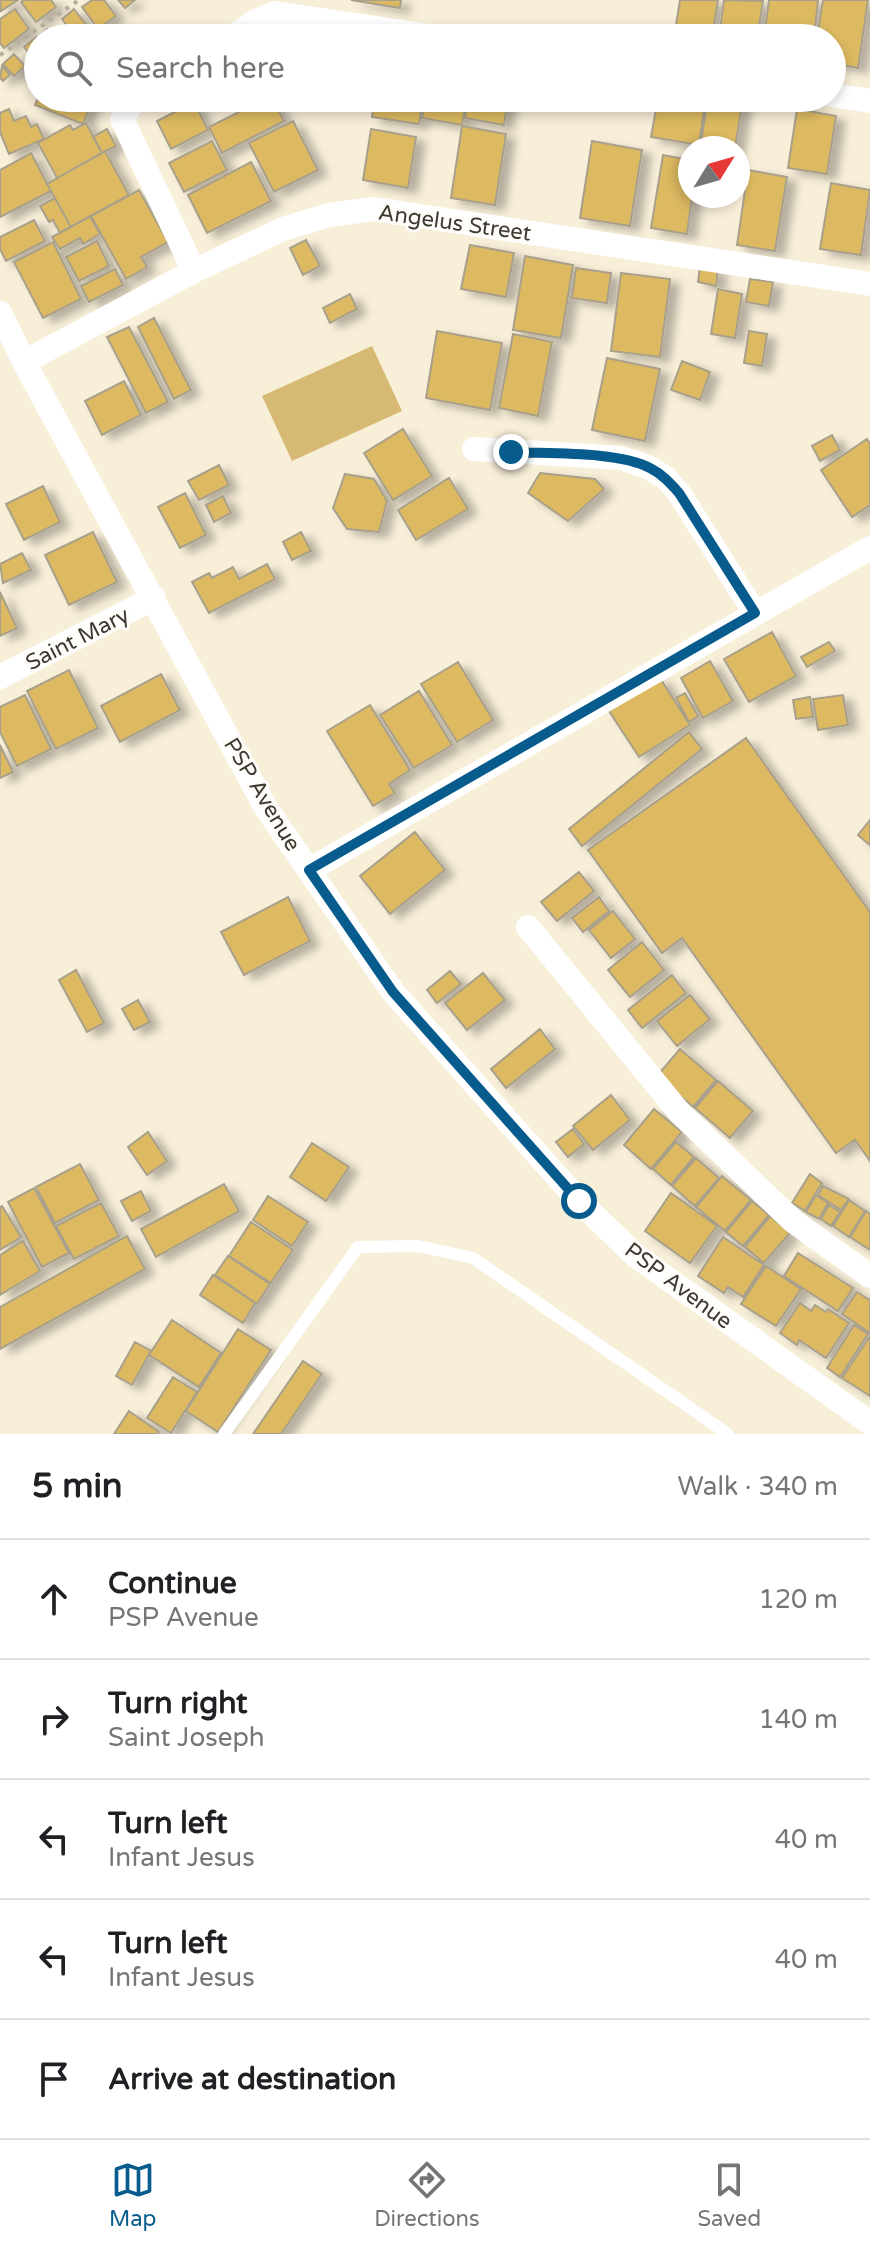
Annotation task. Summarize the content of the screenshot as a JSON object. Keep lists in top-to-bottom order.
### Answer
{
  "streets": {
    "street": ["Angelus Street", "Saint Mary", "PSP Avenue"]
  },
  "crossings": [
    ["Angelus Street", "PSP Avenue"],
    ["Saint Mary", "PSP Avenue"]
  ],
  "north": "top right",
  "page": {
    "search": "Search here",
    "heading": ["5 min", "Walk · 340 m"],
    "list": [
      ["Continue", "PSP Avenue", "120 m"],
      ["Turn right", "Saint Joseph", "140 m"],
      ["Turn left", "Infant Jesus", "40 m"],
      ["Turn left", "Infant Jesus", "40 m"],
      "Arrive at destination"
    ],
    "nav": ["Map", "Directions", "Saved"]
  }
}
